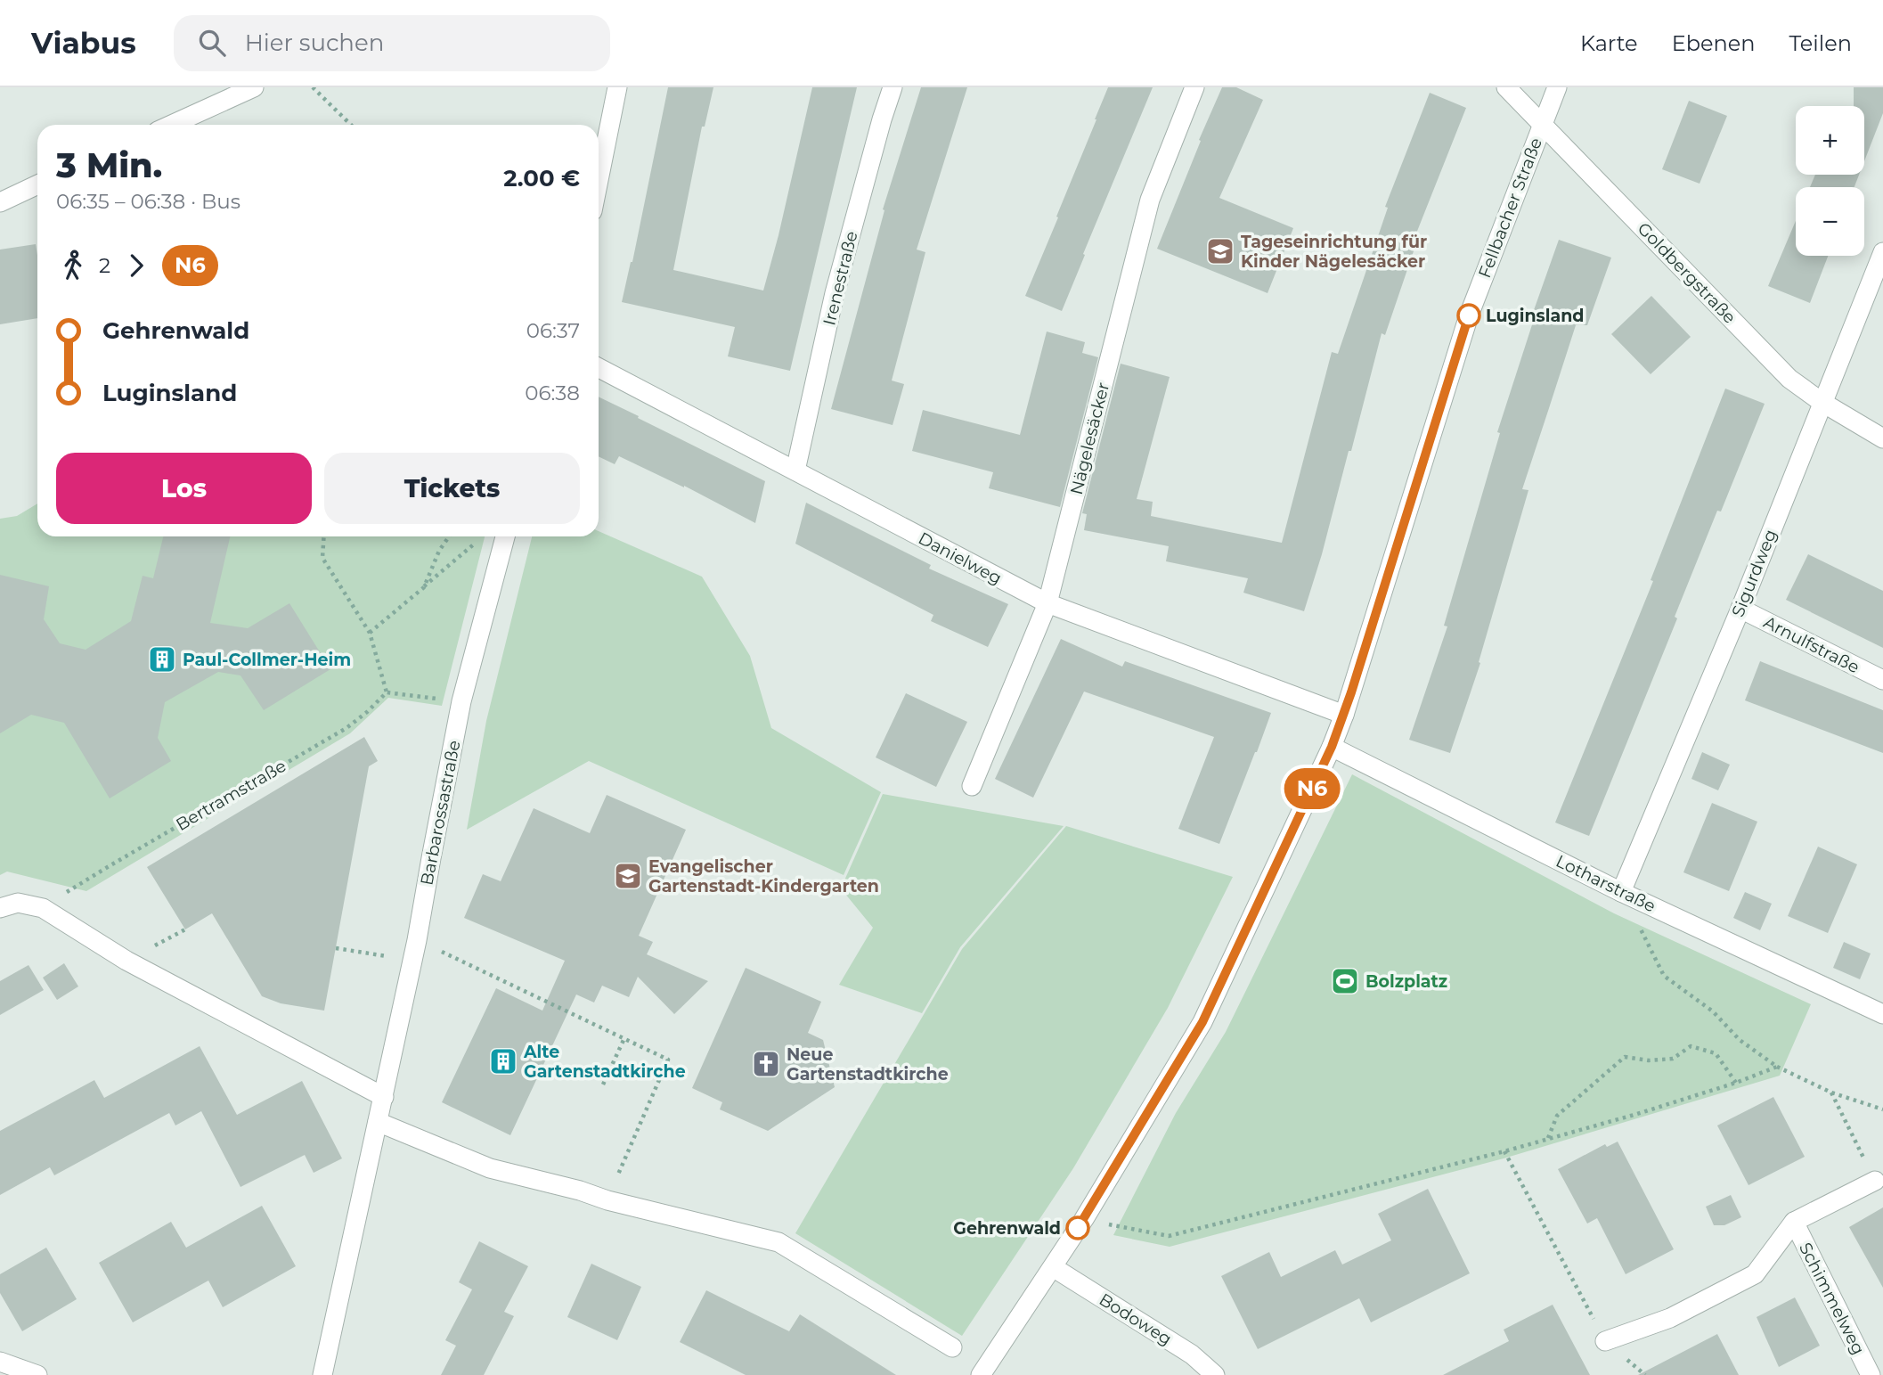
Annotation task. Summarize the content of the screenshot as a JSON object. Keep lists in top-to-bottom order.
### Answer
{
  "streets": {
    "street": [
      "Fellbacher Straße",
      "Goldbergstraße",
      "Irenestraße",
      "Nägelesäcker",
      "Danielweg",
      "Sigurdweg",
      "Arnulfstraße",
      "Barbarossastraße",
      "Lotharstraße",
      "Schimmelweg",
      "Bodoweg"
    ],
    "path": ["Bertramstraße"]
  },
  "crossings": [
    ["Fellbacher Straße", "Goldbergstraße"],
    ["Fellbacher Straße", "Danielweg"],
    ["Fellbacher Straße", "Lotharstraße"],
    ["Fellbacher Straße", "Bodoweg"],
    ["Goldbergstraße", "Sigurdweg"],
    ["Irenestraße", "Danielweg"],
    ["Nägelesäcker", "Danielweg"],
    ["Sigurdweg", "Arnulfstraße"],
    ["Sigurdweg", "Lotharstraße"]
  ],
  "places": {
    "school or university": ["Tageseinrichtung für Kinder Nägelesäcker", "Evangelischer Gartenstadt-Kindergarten"],
    "other": ["Luginsland", "Gehrenwald"],
    "building": ["Paul-Collmer-Heim", "Alte Gartenstadtkirche"],
    "sports": ["Bolzplatz"],
    "church": ["Neue Gartenstadtkirche"]
  },
  "lines": ["bus line N6"],
  "page": {
    "header": "Viabus",
    "search": "Hier suchen",
    "nav": ["Karte", "Ebenen", "Teilen"],
    "on_map": "N6",
    "map_buttons": ["+", "−"],
    "heading": ["3 Min.", "06:35 – 06:38 · Bus", "2.00 €"],
    "legs": ["2", "N6"],
    "list": [
      {
        "name": "Gehrenwald",
        "value": "06:37"
      },
      {
        "name": "Luginsland",
        "value": "06:38"
      }
    ],
    "buttons": ["Los", "Tickets"]
  }
}
